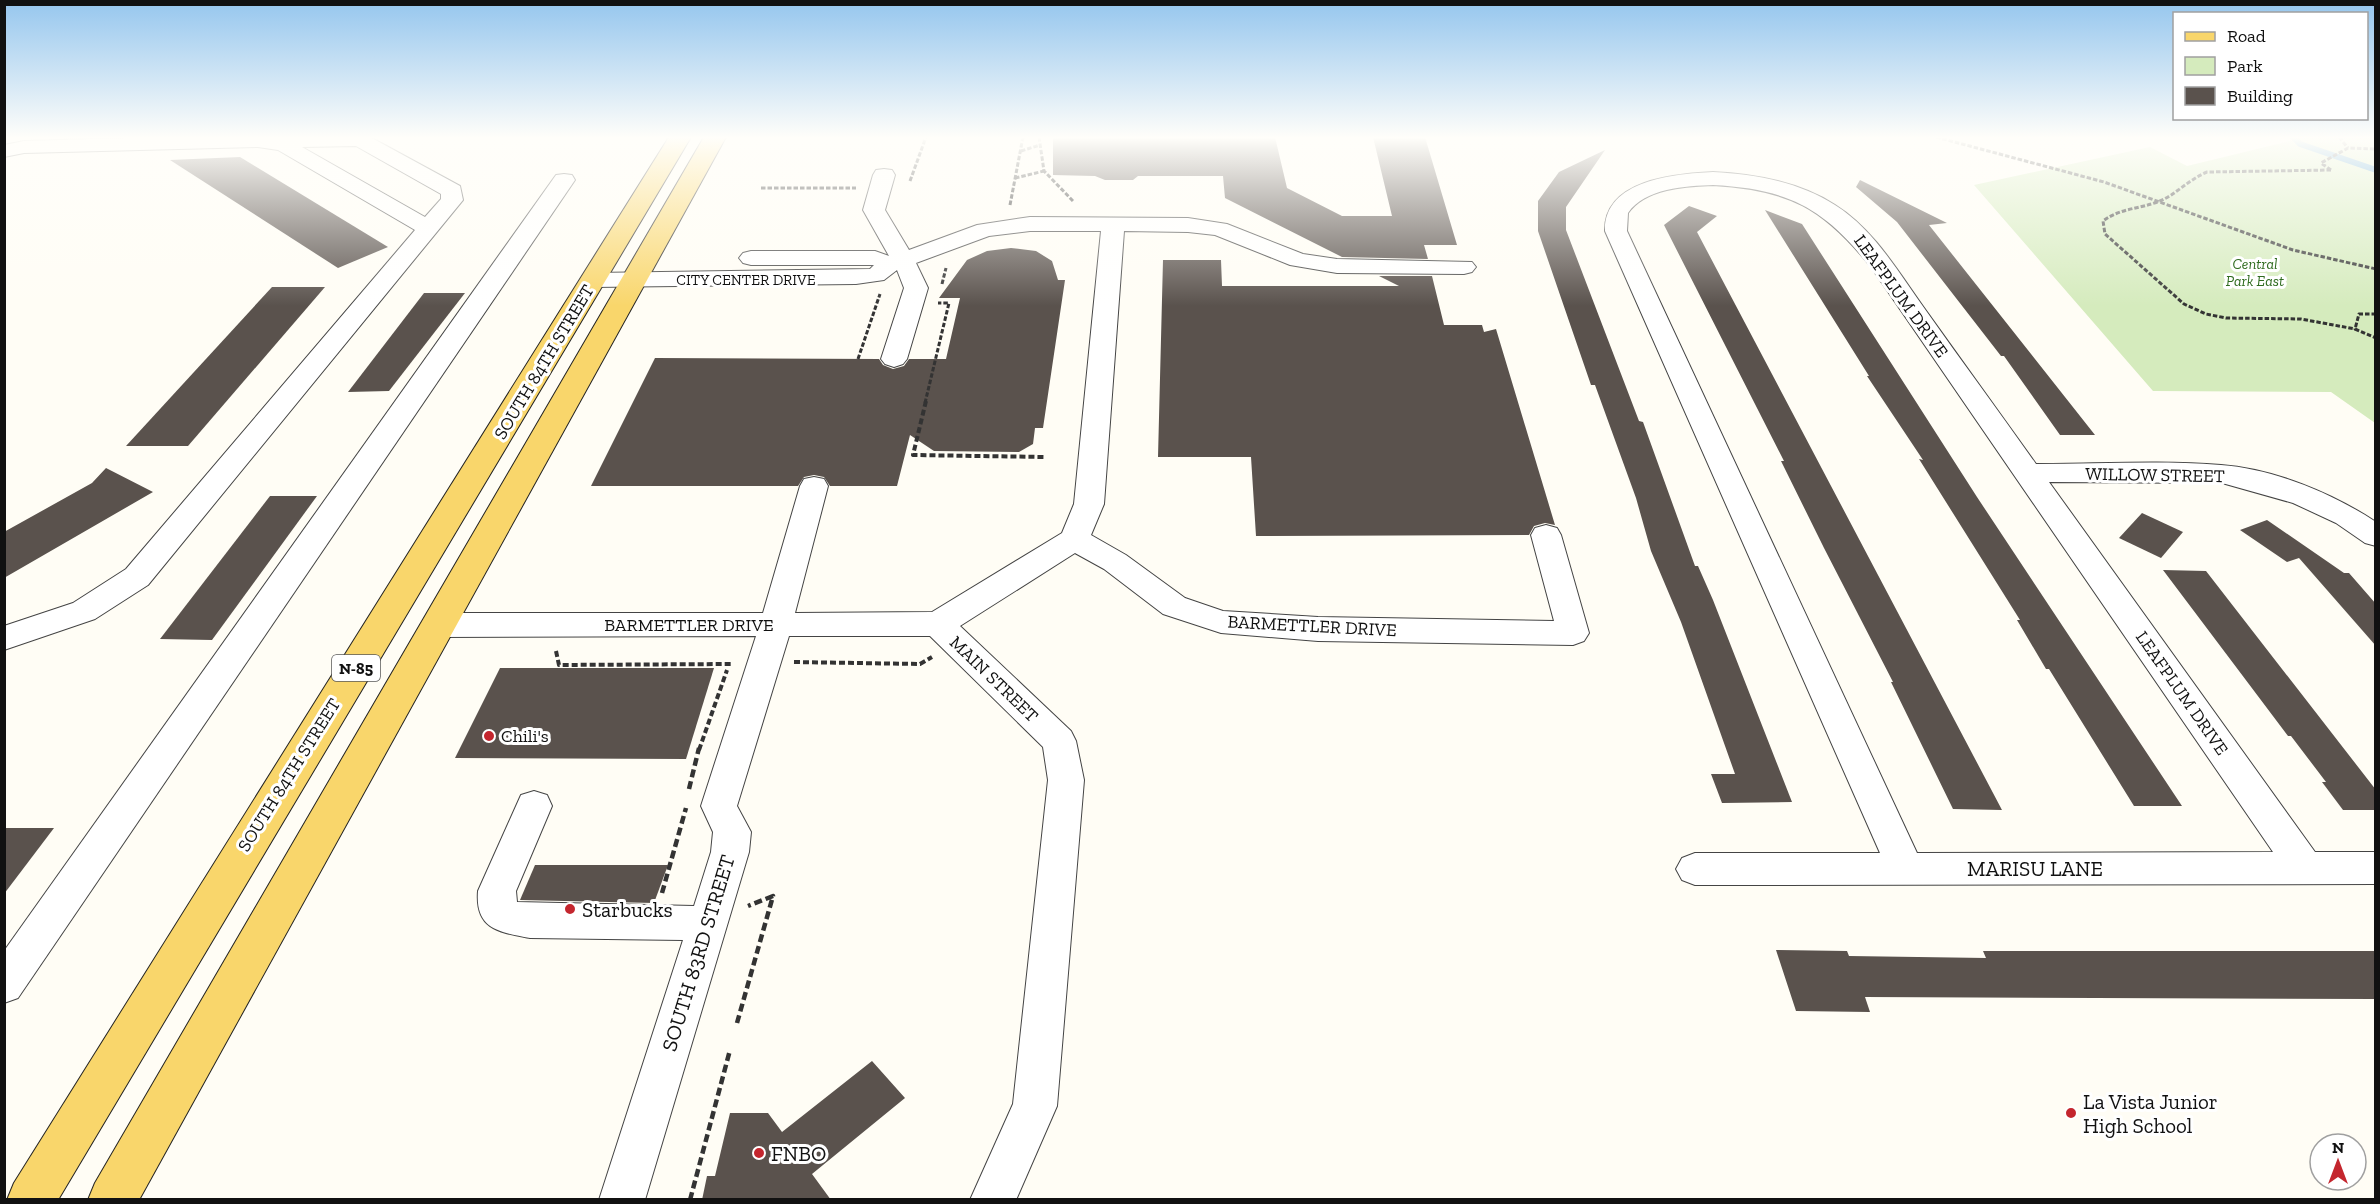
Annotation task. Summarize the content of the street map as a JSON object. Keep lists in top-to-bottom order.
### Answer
{
  "streets": {
    "main road": ["SOUTH 84TH STREET", "N-85"],
    "street": [
      "CITY CENTER DRIVE",
      "LEAFPLUM DRIVE",
      "WILLOW STREET",
      "BARMETTLER DRIVE",
      "MAIN STREET",
      "MARISU LANE",
      "SOUTH 83RD STREET"
    ]
  },
  "crossings": [
    ["CITY CENTER DRIVE", "SOUTH 84TH STREET"],
    ["LEAFPLUM DRIVE", "WILLOW STREET"],
    ["LEAFPLUM DRIVE", "MARISU LANE"],
    ["SOUTH 84TH STREET", "BARMETTLER DRIVE"],
    ["BARMETTLER DRIVE", "MAIN STREET"],
    ["BARMETTLER DRIVE", "SOUTH 83RD STREET"]
  ],
  "parks": ["Central Park East"],
  "places": [
    "Chili's",
    "Starbucks",
    "La Vista Junior High School",
    "FNBO"
  ],
  "legend": ["Road", "Park", "Building"],
  "north": "top"
}
